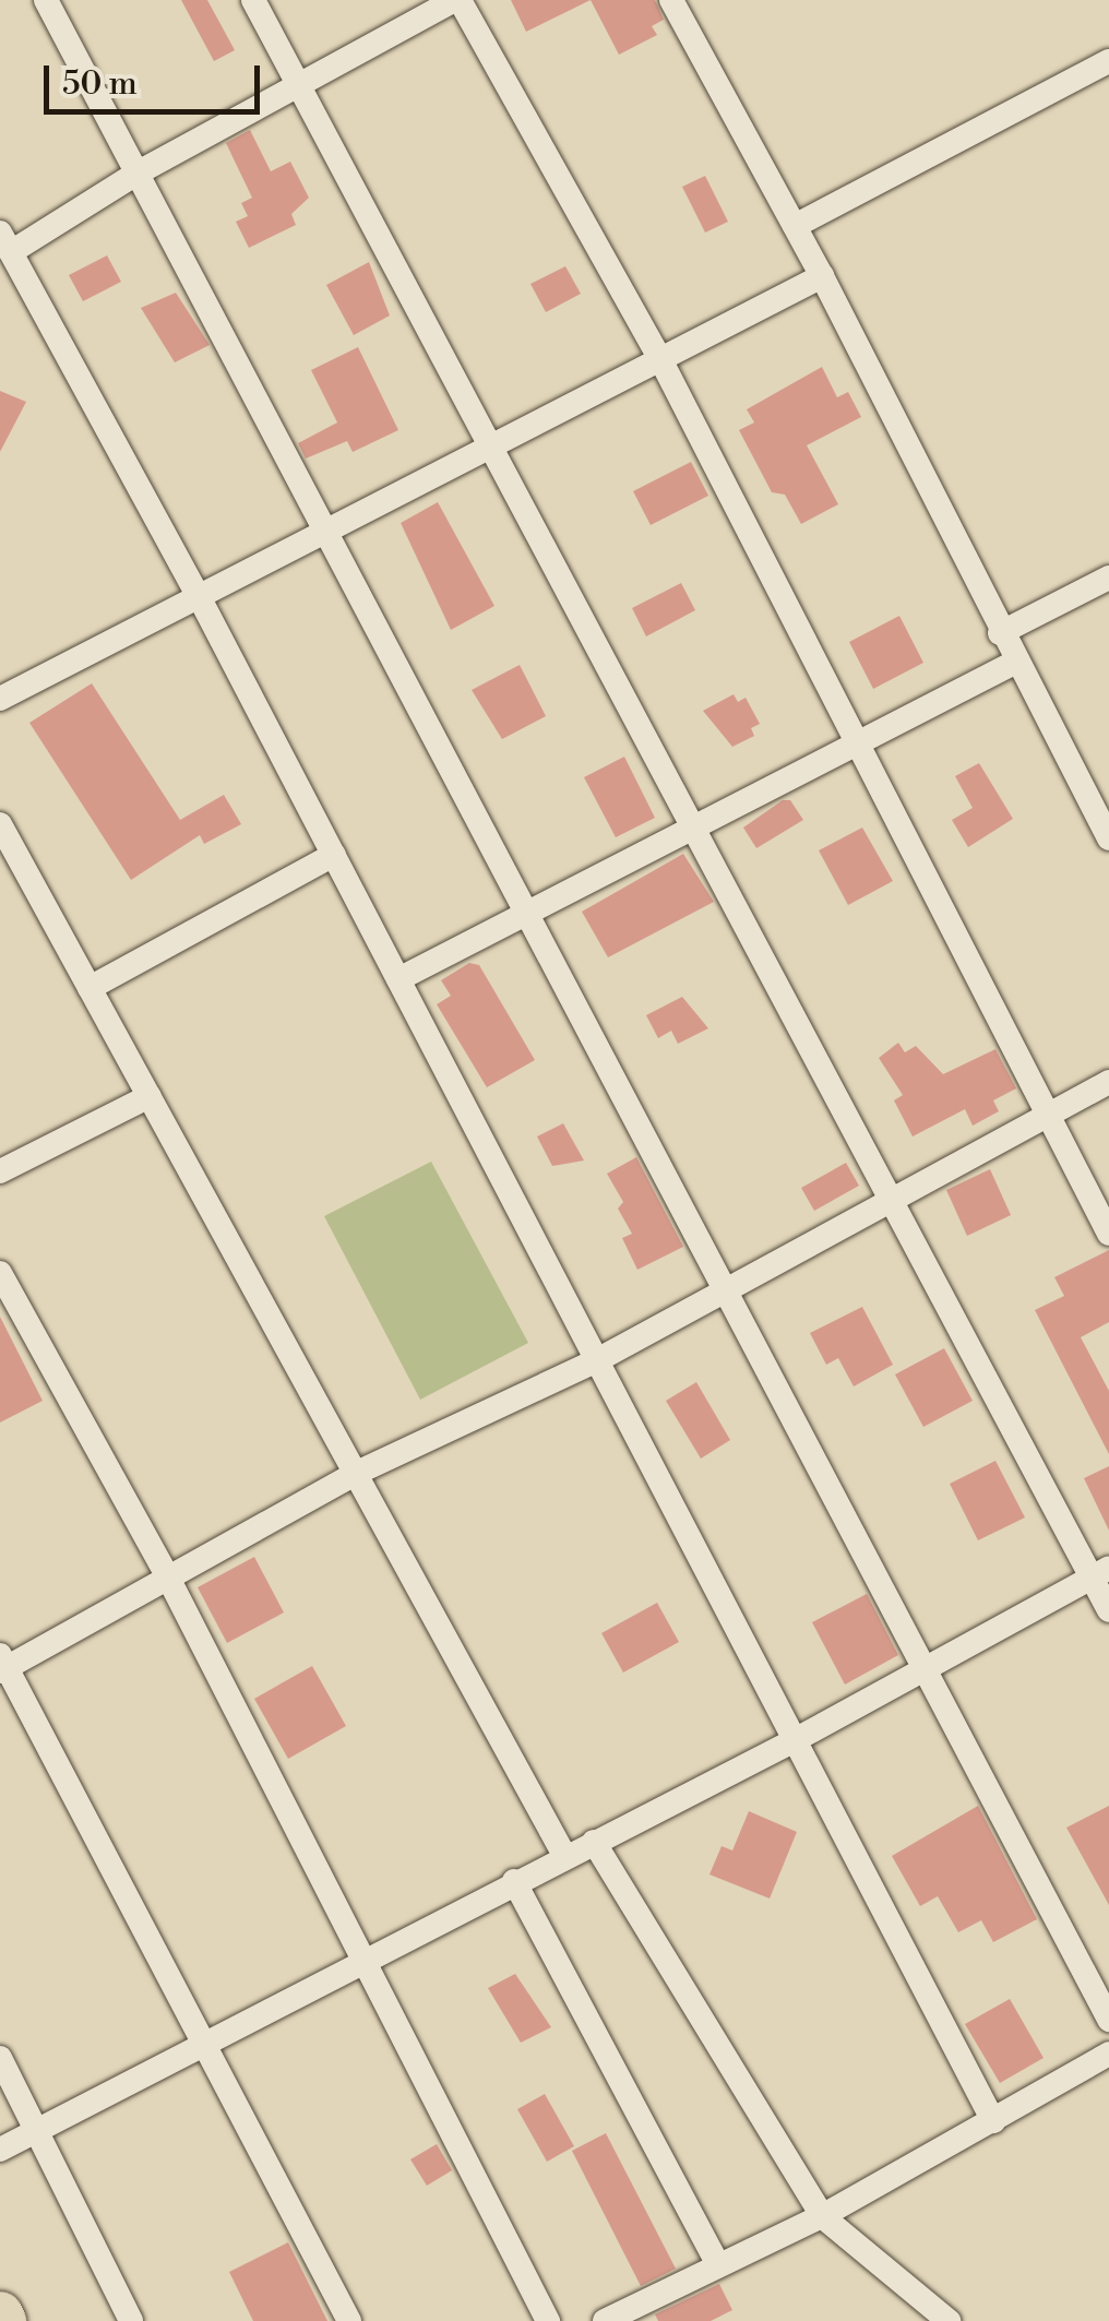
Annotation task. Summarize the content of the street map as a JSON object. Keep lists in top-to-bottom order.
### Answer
{
  "scale_bar": "50 m"
}
